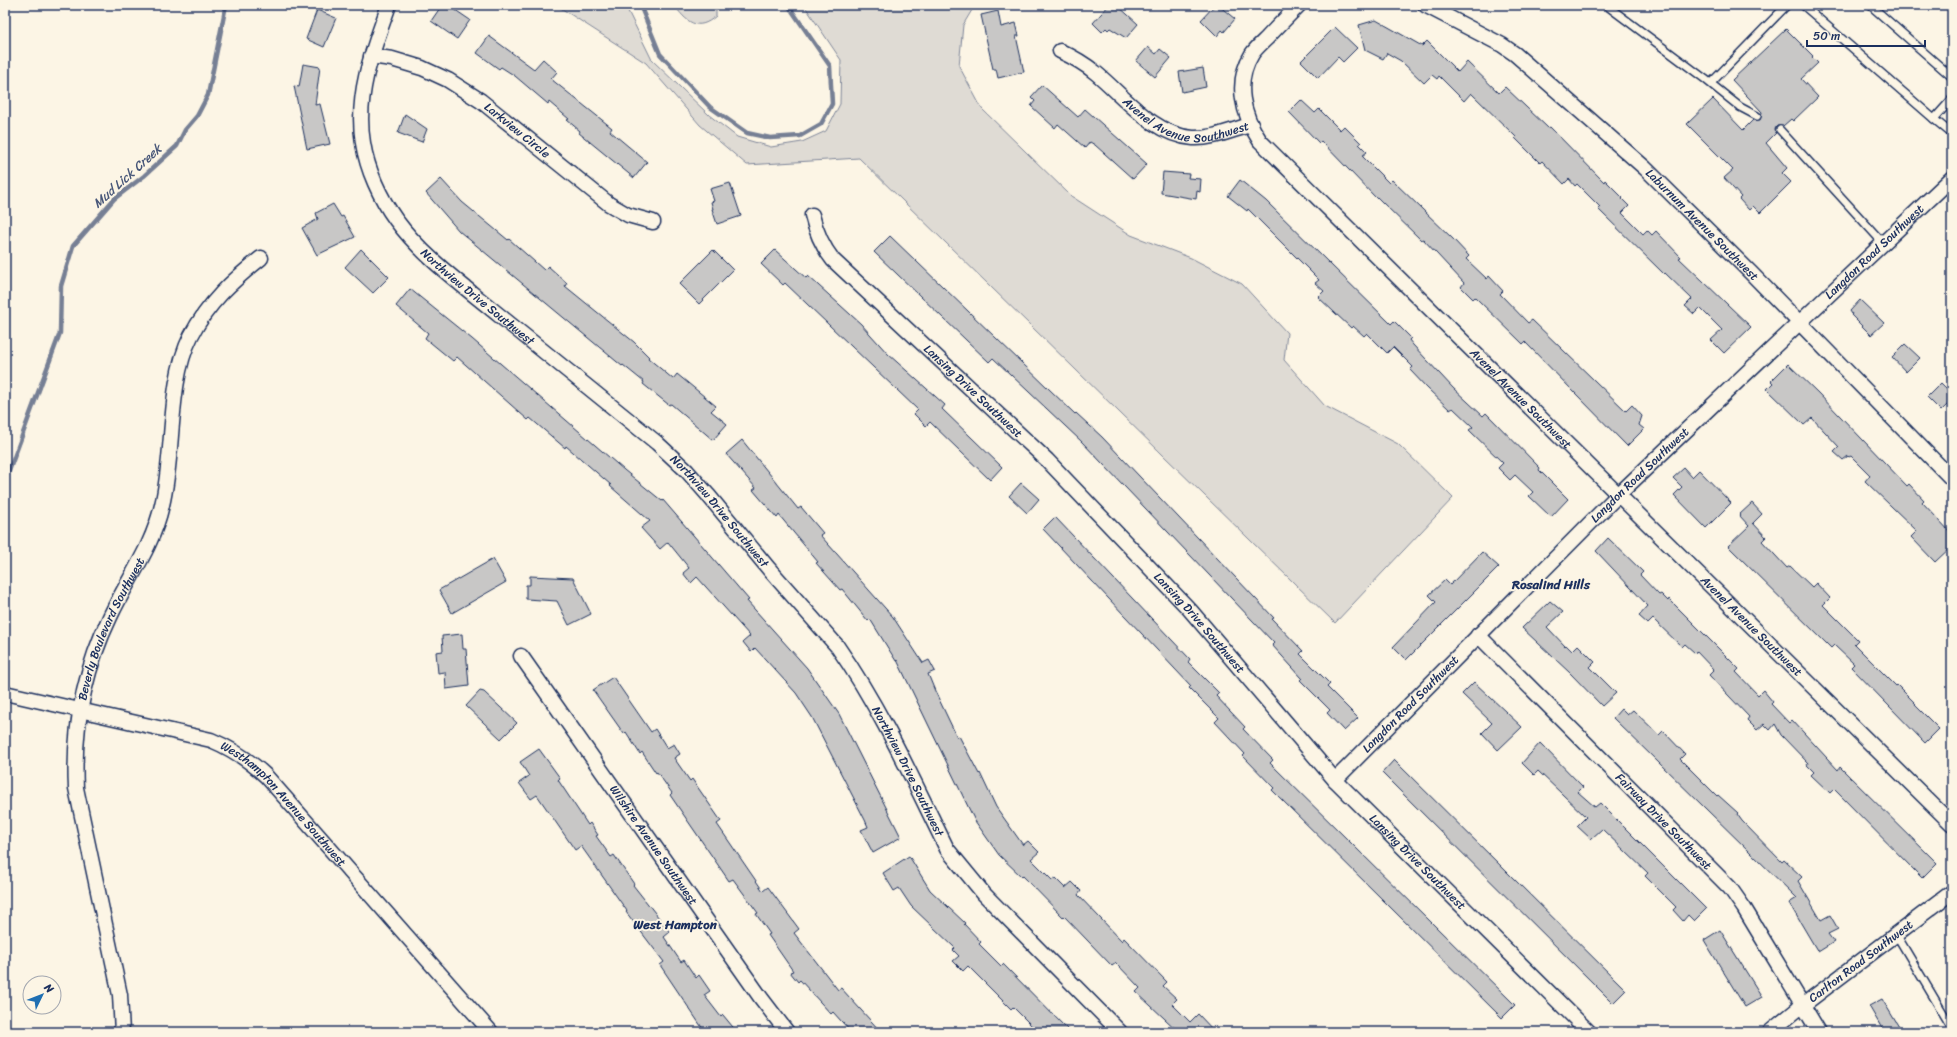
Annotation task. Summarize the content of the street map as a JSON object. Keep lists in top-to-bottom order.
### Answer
{
  "streets": {
    "street": [
      "Avenel Avenue Southwest",
      "Larkview Circle",
      "Laburnum Avenue Southwest",
      "Langdon Road Southwest",
      "Northview Drive Southwest",
      "Lansing Drive Southwest",
      "Beverly Boulevard Southwest",
      "Westhampton Avenue Southwest",
      "Fairway Drive Southwest",
      "Wilshire Avenue Southwest",
      "Carlton Road Southwest"
    ]
  },
  "crossings": [
    ["Avenel Avenue Southwest", "Langdon Road Southwest"],
    ["Larkview Circle", "Northview Drive Southwest"],
    ["Laburnum Avenue Southwest", "Langdon Road Southwest"],
    ["Langdon Road Southwest", "Lansing Drive Southwest"],
    ["Langdon Road Southwest", "Fairway Drive Southwest"],
    ["Beverly Boulevard Southwest", "Westhampton Avenue Southwest"],
    ["Fairway Drive Southwest", "Carlton Road Southwest"]
  ],
  "districts": ["Rosalind Hills", "West Hampton"],
  "water": ["Mud Lick Creek"],
  "scale_bar": "50 m",
  "north": "top right"
}
